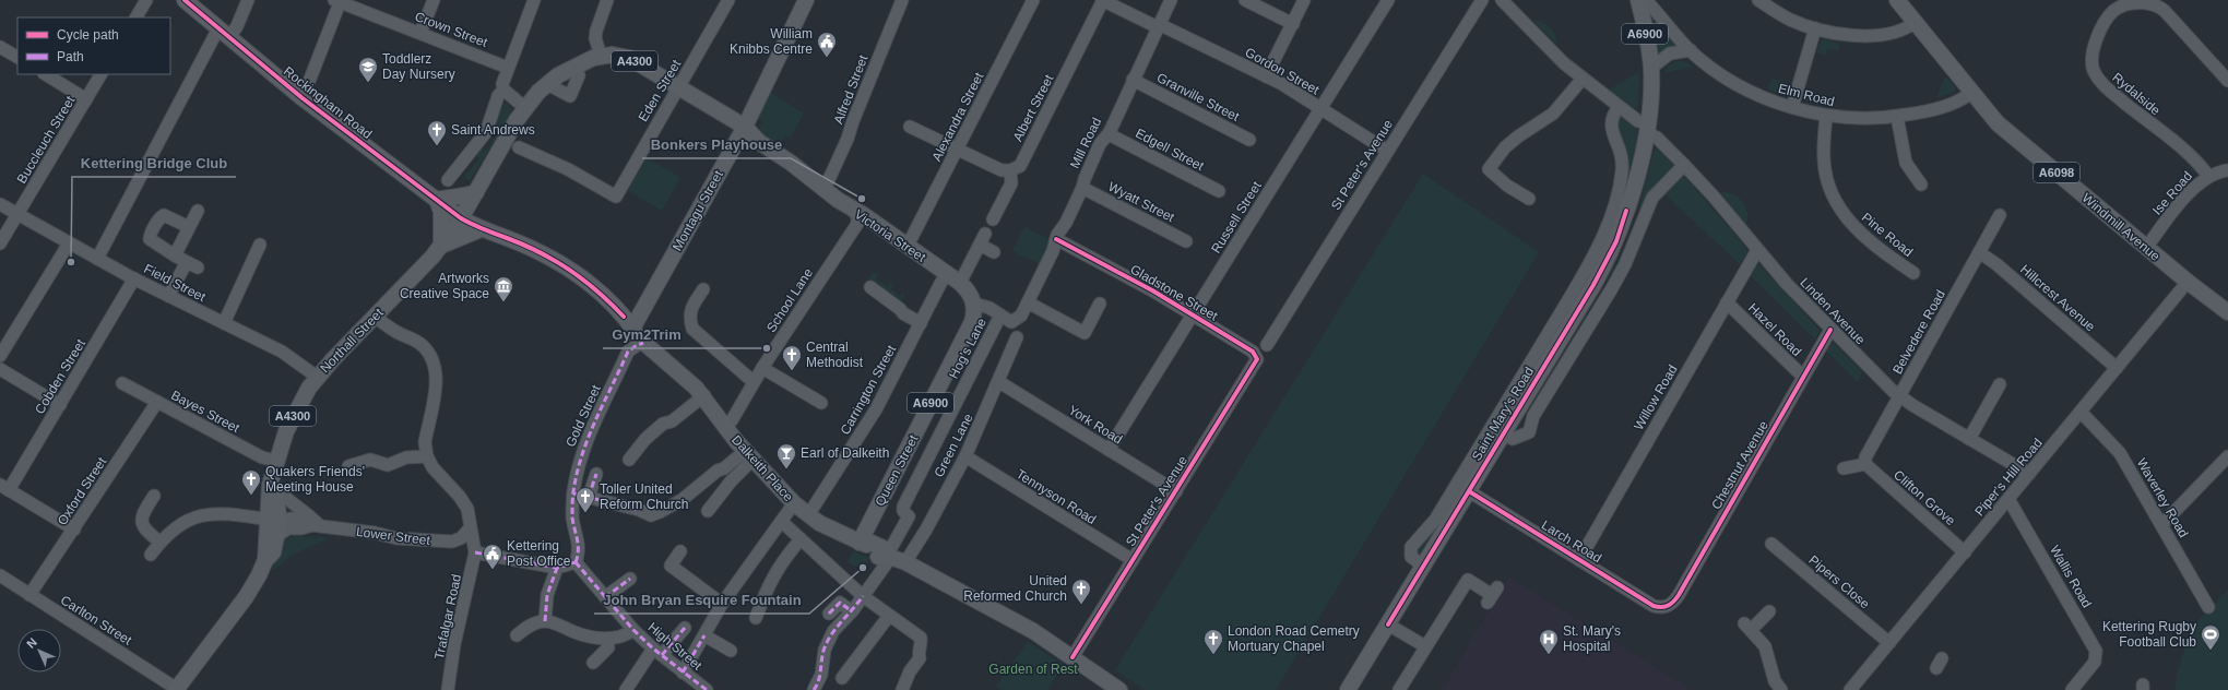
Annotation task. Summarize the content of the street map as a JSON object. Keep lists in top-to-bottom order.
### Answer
{
  "streets": {
    "main road": [
      "A6900",
      "A4300",
      "Rockingham Road",
      "A6098",
      "Montagu Street",
      "Windmill Avenue",
      "Victoria Street",
      "Northall Street",
      "Saint Mary's Road",
      "Dalkeith Place",
      "Queen Street"
    ],
    "street": [
      "Crown Street",
      "Gordon Street",
      "Alfred Street",
      "Eden Street",
      "Rydalside",
      "Elm Road",
      "Granville Street",
      "Albert Street",
      "Alexandra Street",
      "Buccleuch Street",
      "Mill Road",
      "Edgell Street",
      "St Peter's Avenue",
      "Ise Road",
      "Wyatt Street",
      "Russell Street",
      "Pine Road",
      "Field Street",
      "Gladstone Street",
      "Hillcrest Avenue",
      "School Lane",
      "Linden Avenue",
      "Hazel Road",
      "Belvedere Road",
      "Hog's Lane",
      "Cobden Street",
      "Carrington Street",
      "Willow Road",
      "Bayes Street",
      "Gold Street",
      "York Road",
      "Green Lane",
      "Chestnut Avenue",
      "Piper's Hill Road",
      "Oxford Street",
      "Tennyson Road",
      "Clifton Grove",
      "Waverley Road",
      "Lower Street",
      "Larch Road",
      "Wallis Road",
      "Pipers Close",
      "Trafalgar Road",
      "Carlton Street",
      "High Street"
    ]
  },
  "crossings": [
    ["A4300", "Eden Street"],
    ["A4300", "Rockingham Road"],
    ["A4300", "Montagu Street"],
    ["A4300", "Victoria Street"],
    ["A4300", "Northall Street"],
    ["A4300", "Lower Street"],
    ["A4300", "Carlton Street"],
    ["Gordon Street", "Albert Street"],
    ["Gordon Street", "Mill Road"],
    ["Gordon Street", "St Peter's Avenue"],
    ["Gordon Street", "Russell Street"],
    ["Alfred Street", "Victoria Street"],
    ["Rydalside", "Ise Road"],
    ["Elm Road", "Windmill Avenue"],
    ["Elm Road", "Pine Road"],
    ["Granville Street", "Mill Road"],
    ["Rockingham Road", "Montagu Street"],
    ["Rockingham Road", "Northall Street"],
    ["Rockingham Road", "Dalkeith Place"],
    ["Alexandra Street", "Victoria Street"],
    ["Buccleuch Street", "Field Street"],
    ["Mill Road", "Edgell Street"],
    ["Mill Road", "Wyatt Street"],
    ["Mill Road", "Gladstone Street"],
    ["Mill Road", "Hog's Lane"],
    ["St Peter's Avenue", "Gladstone Street"],
    ["St Peter's Avenue", "York Road"],
    ["St Peter's Avenue", "Tennyson Road"],
    ["Ise Road", "Windmill Avenue"],
    ["Montagu Street", "Victoria Street"],
    ["Montagu Street", "Dalkeith Place"],
    ["Russell Street", "Gladstone Street"],
    ["Russell Street", "York Road"],
    ["Windmill Avenue", "Piper's Hill Road"],
    ["Victoria Street", "School Lane"],
    ["Victoria Street", "Carrington Street"],
    ["Victoria Street", "Queen Street"],
    ["Field Street", "Northall Street"],
    ["Field Street", "Cobden Street"],
    ["Hillcrest Avenue", "Belvedere Road"],
    ["Hillcrest Avenue", "Piper's Hill Road"],
    ["School Lane", "Dalkeith Place"],
    ["Linden Avenue", "Belvedere Road"],
    ["Linden Avenue", "Willow Road"],
    ["Linden Avenue", "Saint Mary's Road"],
    ["Linden Avenue", "Chestnut Avenue"],
    ["Linden Avenue", "Piper's Hill Road"],
    ["Hazel Road", "Willow Road"],
    ["Hazel Road", "Chestnut Avenue"],
    ["Belvedere Road", "Clifton Grove"],
    ["Northall Street", "Bayes Street"],
    ["Northall Street", "Lower Street"],
    ["Hog's Lane", "Green Lane"],
    ["Hog's Lane", "Dalkeith Place"],
    ["Carrington Street", "Dalkeith Place"],
    ["Carrington Street", "High Street"],
    ["Willow Road", "Larch Road"],
    ["Bayes Street", "Oxford Street"],
    ["Saint Mary's Road", "Larch Road"],
    ["Gold Street", "Dalkeith Place"],
    ["Gold Street", "High Street"],
    ["York Road", "Green Lane"],
    ["Green Lane", "Dalkeith Place"],
    ["Green Lane", "Tennyson Road"],
    ["Chestnut Avenue", "Larch Road"],
    ["Dalkeith Place", "Queen Street"],
    ["Piper's Hill Road", "Clifton Grove"],
    ["Piper's Hill Road", "Waverley Road"],
    ["Piper's Hill Road", "Wallis Road"],
    ["Piper's Hill Road", "Pipers Close"],
    ["Oxford Street", "Carlton Street"]
  ],
  "parks": ["Garden of Rest"],
  "places": {
    "public building": ["William Knibbs Centre", "Kettering Post Office"],
    "school or university": ["Toddlerz Day Nursery"],
    "church": [
      "Saint Andrews",
      "Central Methodist",
      "Quakers Friends' Meeting House",
      "Toller United Reform Church",
      "United Reformed Church",
      "London Road Cemetry Mortuary Chapel"
    ],
    "other": [
      "Bonkers Playhouse",
      "Kettering Bridge Club",
      "Gym2Trim",
      "John Bryan Esquire Fountain"
    ],
    "museum": ["Artworks Creative Space"],
    "bar": ["Earl of Dalkeith"],
    "sports": ["Kettering Rugby Football Club"],
    "hospital": ["St. Mary's Hospital"]
  },
  "legend": ["Cycle path", "Path"],
  "north": "top left"
}
